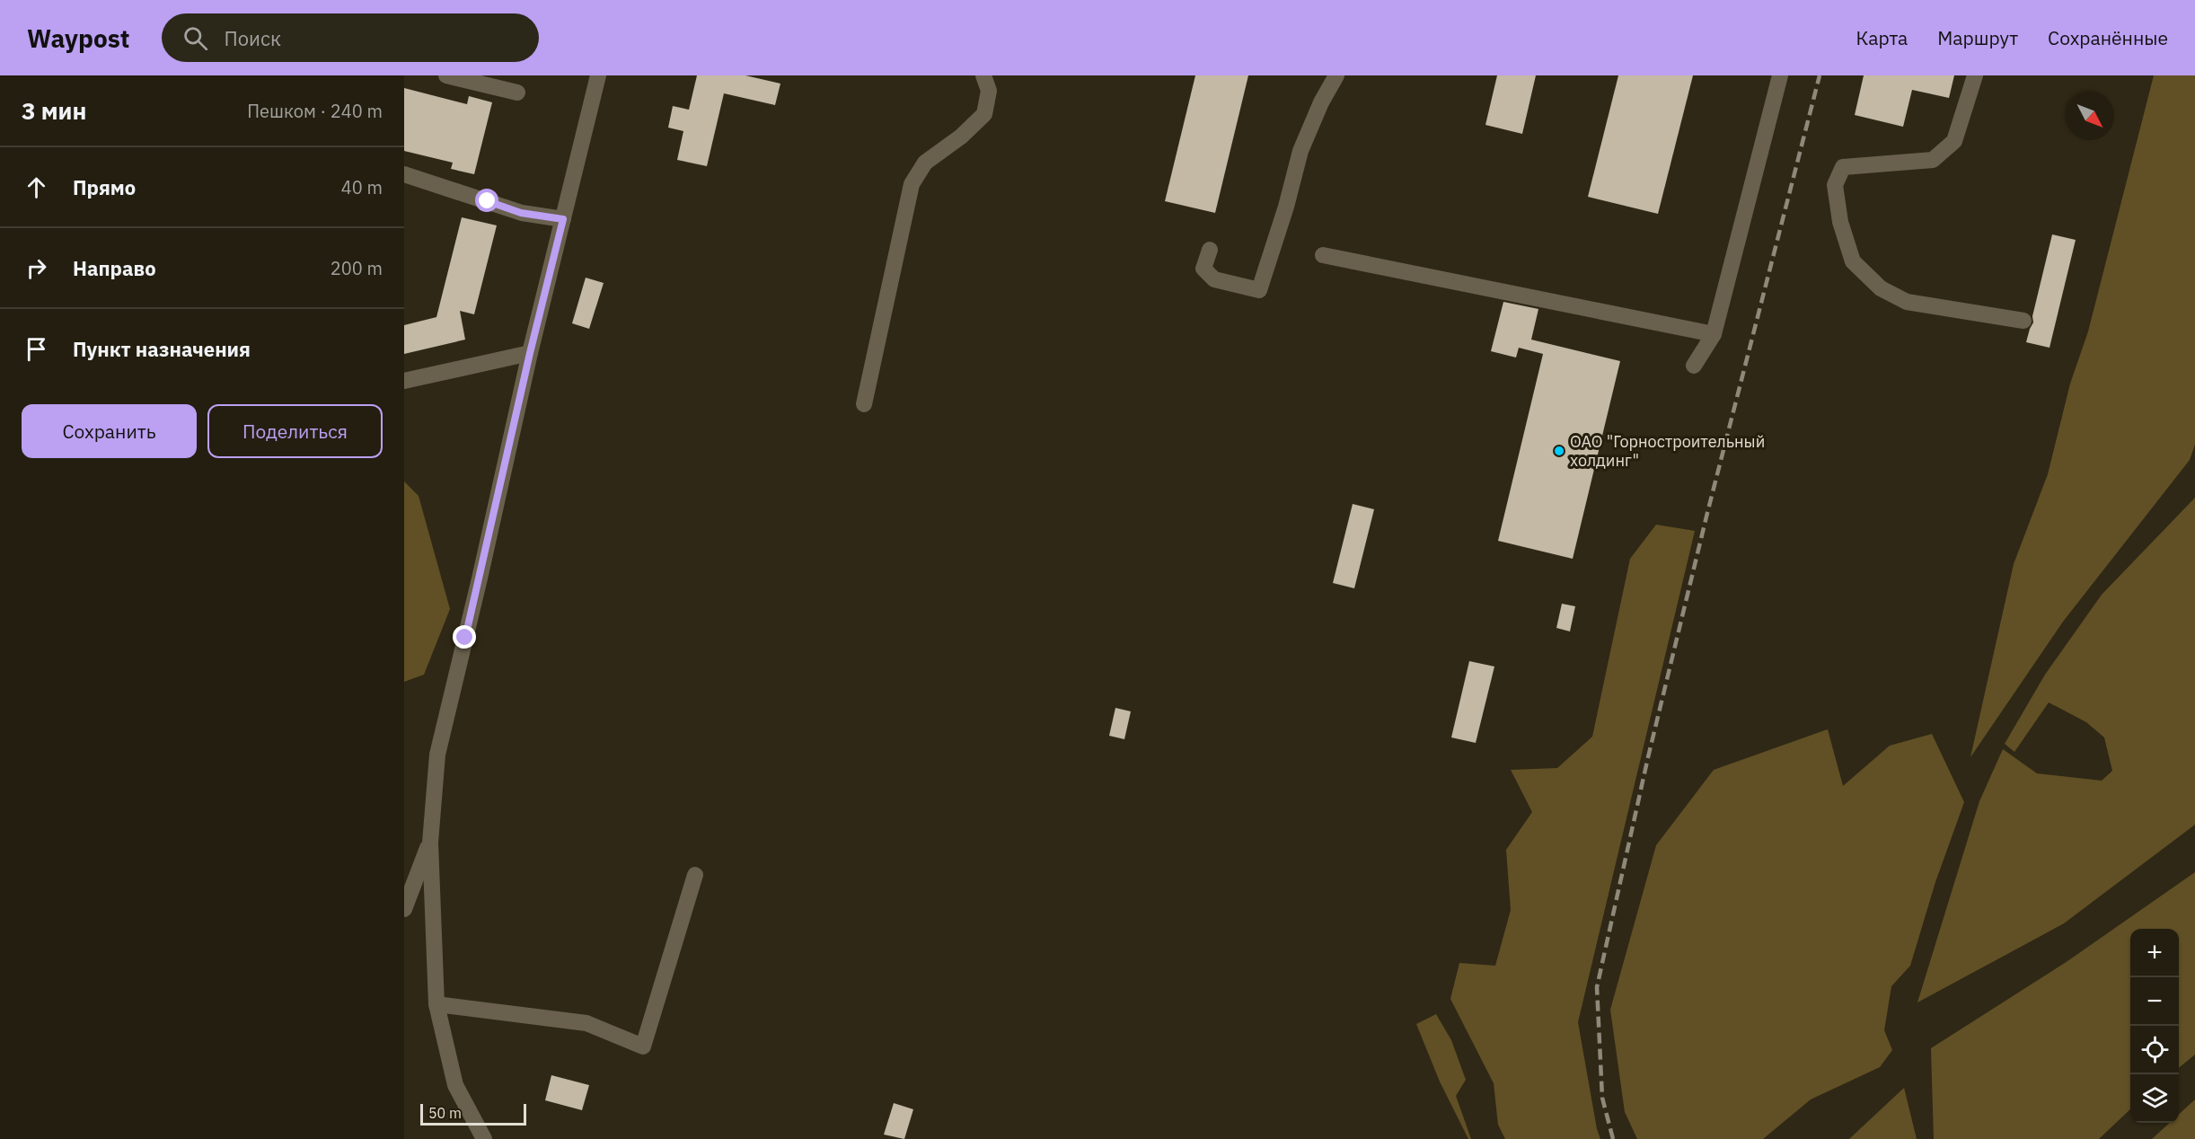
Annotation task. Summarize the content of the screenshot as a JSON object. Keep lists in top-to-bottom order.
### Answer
{
  "places": ["ОАО \"Горностроительный холдинг\""],
  "scale_bar": "50 m",
  "north": "bottom right",
  "page": {
    "header": "Waypost",
    "search": "Поиск",
    "nav": ["Карта", "Маршрут", "Сохранённые"],
    "heading": ["3 мин", "Пешком · 240 m"],
    "list": [
      ["Прямо", "40 m"],
      ["Направо", "200 m"],
      "Пункт назначения"
    ],
    "buttons": ["Сохранить", "Поделиться"],
    "map_buttons": ["+", "−"],
    "scale": "50 m"
  }
}
